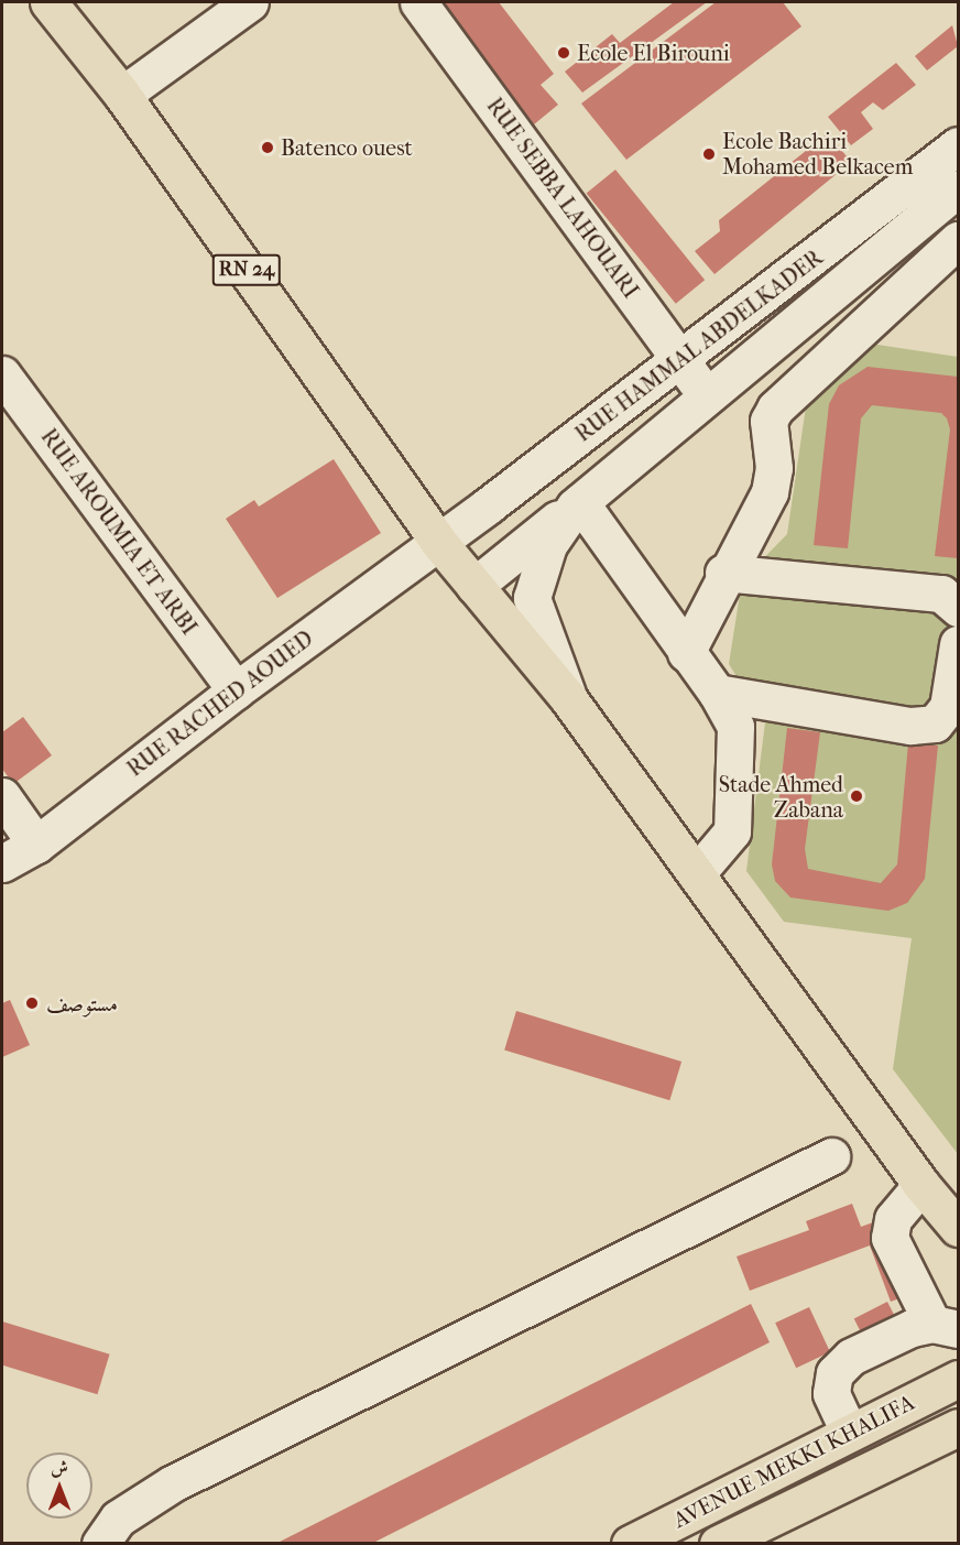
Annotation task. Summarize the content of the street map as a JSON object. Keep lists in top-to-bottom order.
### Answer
{
  "streets": {
    "main road": ["RN 24", "AVENUE MEKKI KHALIFA"],
    "street": [
      "RUE SEBBA LAHOUARI",
      "RUE HAMMAL ABDELKADER",
      "RUE AROUMIA ET ARBI",
      "RUE RACHED AOUED"
    ]
  },
  "crossings": [
    ["RUE SEBBA LAHOUARI", "RUE HAMMAL ABDELKADER"],
    ["RN 24", "RUE HAMMAL ABDELKADER"],
    ["RN 24", "RUE RACHED AOUED"],
    ["RUE HAMMAL ABDELKADER", "RUE RACHED AOUED"],
    ["RUE AROUMIA ET ARBI", "RUE RACHED AOUED"]
  ],
  "places": [
    "Ecole El Birouni",
    "Batenco ouest",
    "Ecole Bachiri Mohamed Belkacem",
    "Stade Ahmed Zabana",
    "مستوصف"
  ],
  "north": "top"
}
